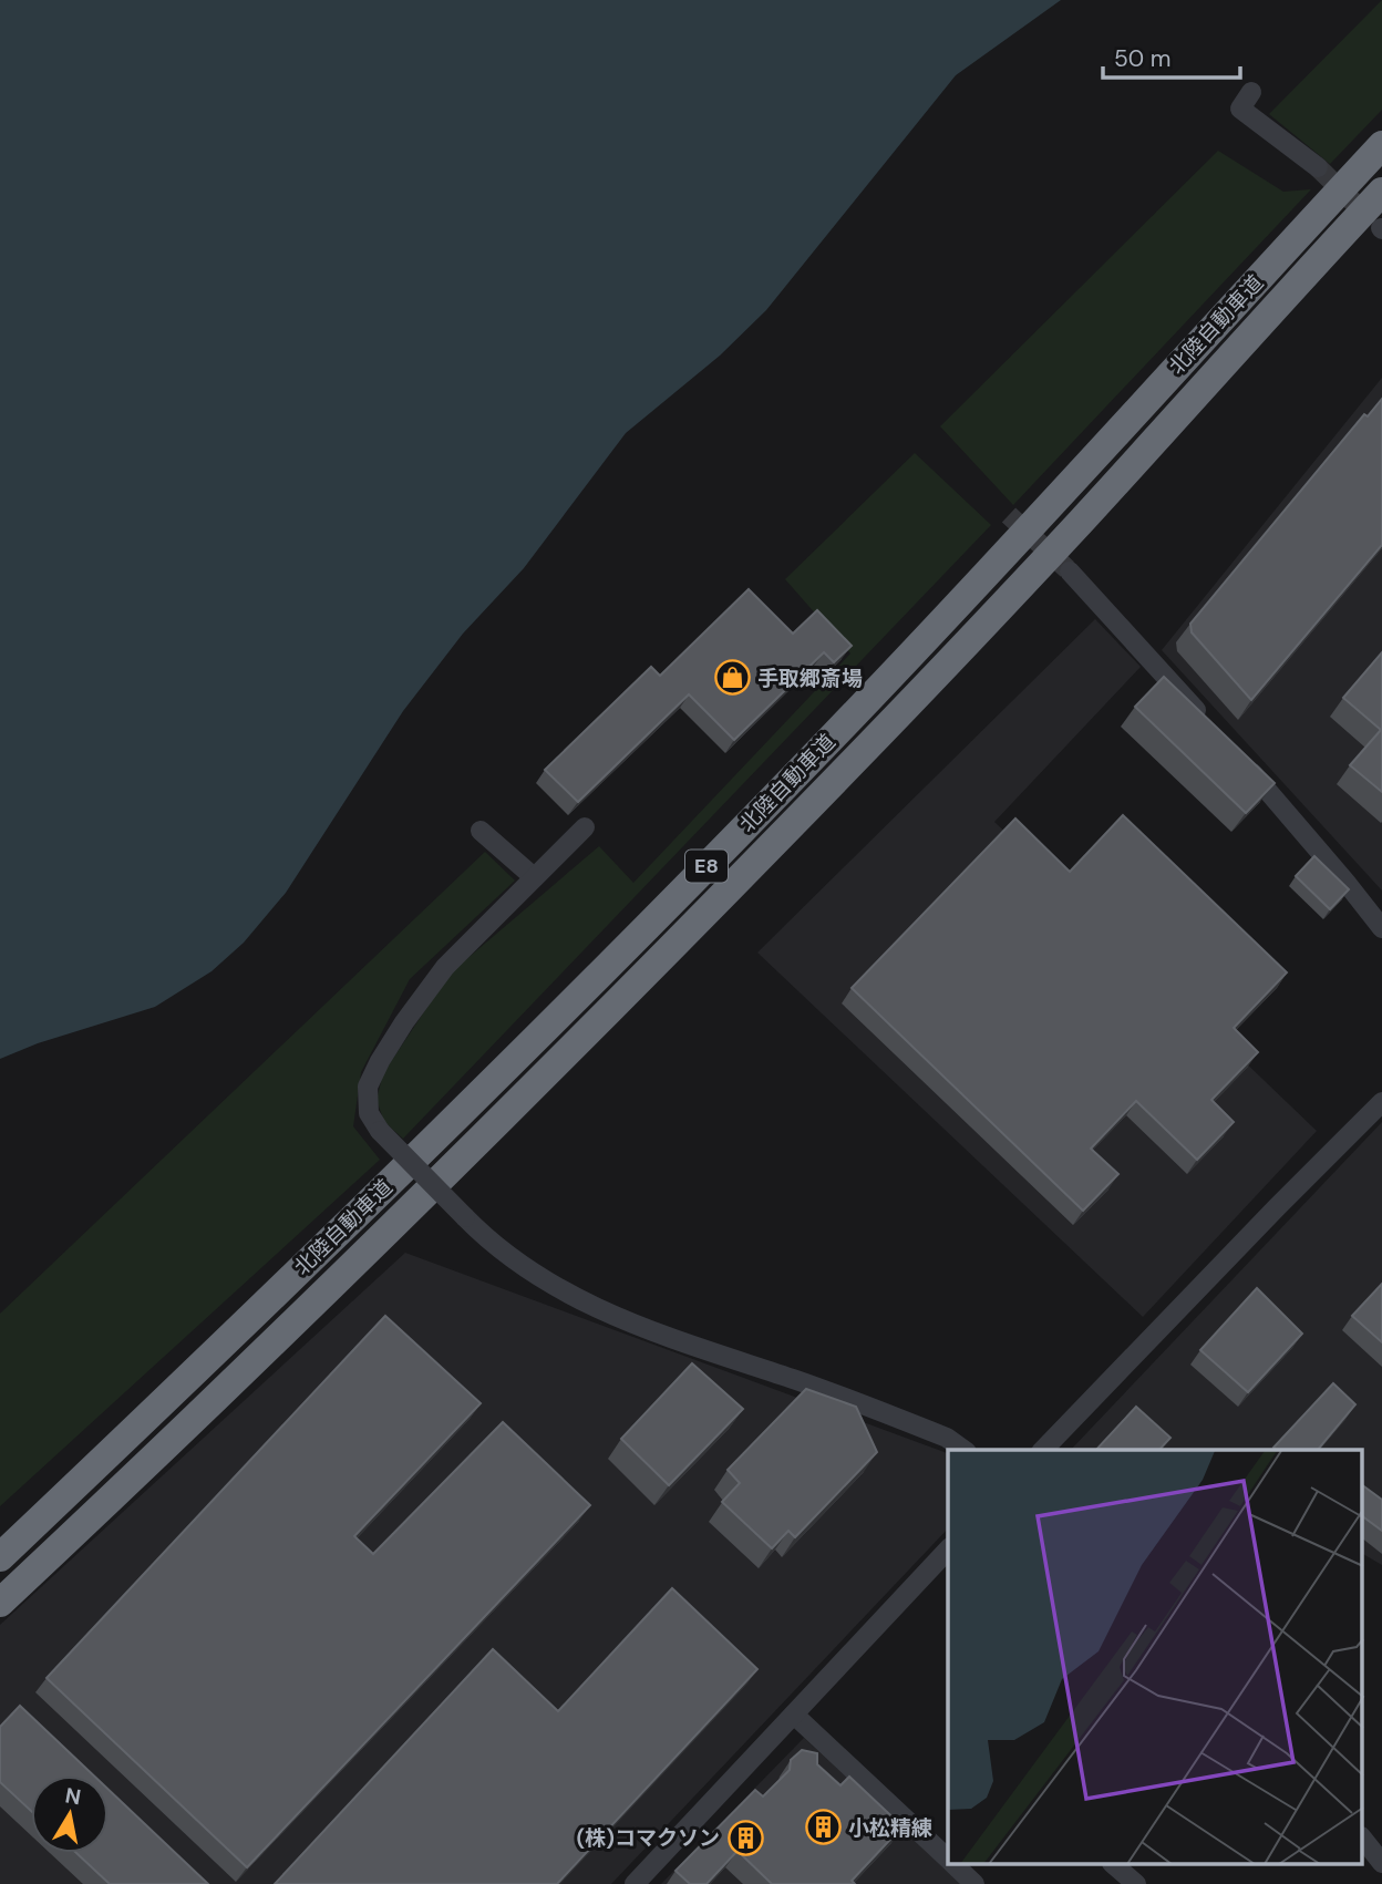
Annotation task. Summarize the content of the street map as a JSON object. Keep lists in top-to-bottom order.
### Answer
{
  "streets": {
    "highway": ["北陸自動車道", "E8"]
  },
  "places": {
    "shop": ["手取郷斎場"],
    "building": ["小松精練", "(株)コマクソン"]
  },
  "scale_bar": "50 m",
  "north": "top"
}
